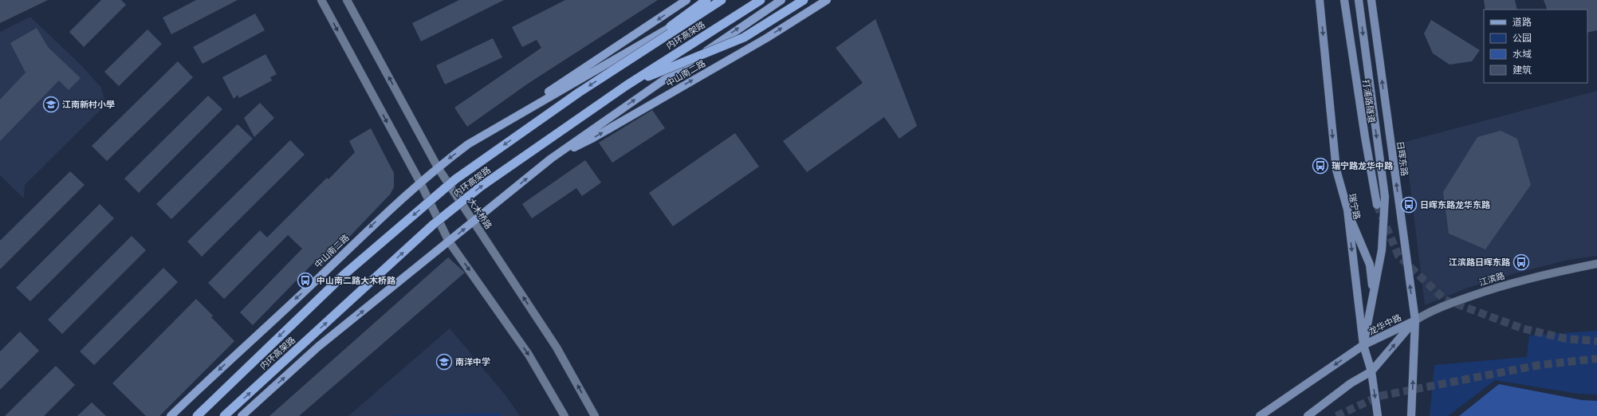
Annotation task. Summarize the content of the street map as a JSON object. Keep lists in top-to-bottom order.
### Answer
{
  "streets": {
    "highway": ["内环高架路"],
    "main road": [
      "中山南二路",
      "打浦路隧道",
      "日晖东路",
      "瑞宁路",
      "龙华中路"
    ],
    "street": ["大木桥路", "江滨路"]
  },
  "crossings": [
    ["内环高架路", "中山南二路"],
    ["中山南二路", "大木桥路"],
    ["日晖东路", "江滨路"],
    ["日晖东路", "龙华中路"],
    ["瑞宁路", "龙华中路"],
    ["江滨路", "龙华中路"]
  ],
  "places": {
    "school or university": ["江南新村小學", "南洋中学"],
    "bus stop": [
      "瑞宁路龙华中路",
      "日晖东路龙华东路",
      "江滨路日晖东路",
      "中山南二路大木桥路"
    ]
  },
  "legend": [
    "道路",
    "公园",
    "水域",
    "建筑"
  ]
}
